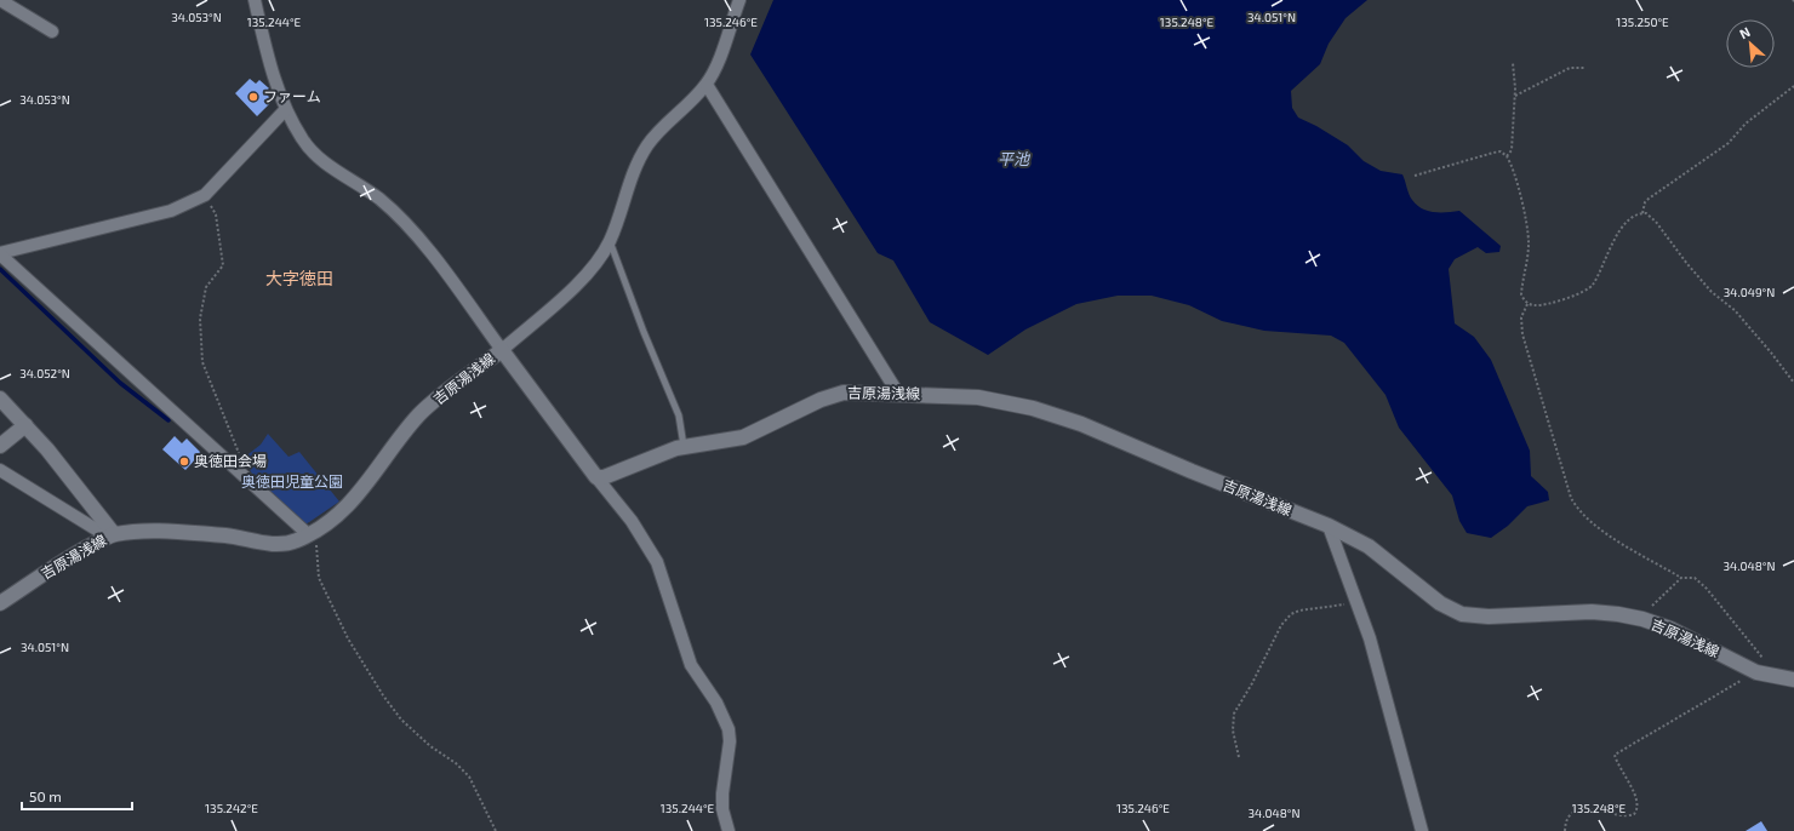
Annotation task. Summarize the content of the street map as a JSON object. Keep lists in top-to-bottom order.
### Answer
{
  "streets": {
    "main road": ["吉原湯浅線"]
  },
  "districts": ["大字徳田"],
  "water": ["平池"],
  "parks": ["奥徳田児童公園"],
  "places": ["ファーム", "奥徳田会場"],
  "scale_bar": "50 m",
  "north": "top left",
  "coordinates": [
    "34.053°N",
    "34.051°N",
    "135.244°E",
    "135.246°E",
    "135.248°E",
    "135.250°E",
    "34.049°N",
    "34.052°N",
    "34.048°N",
    "135.242°E"
  ]
}
